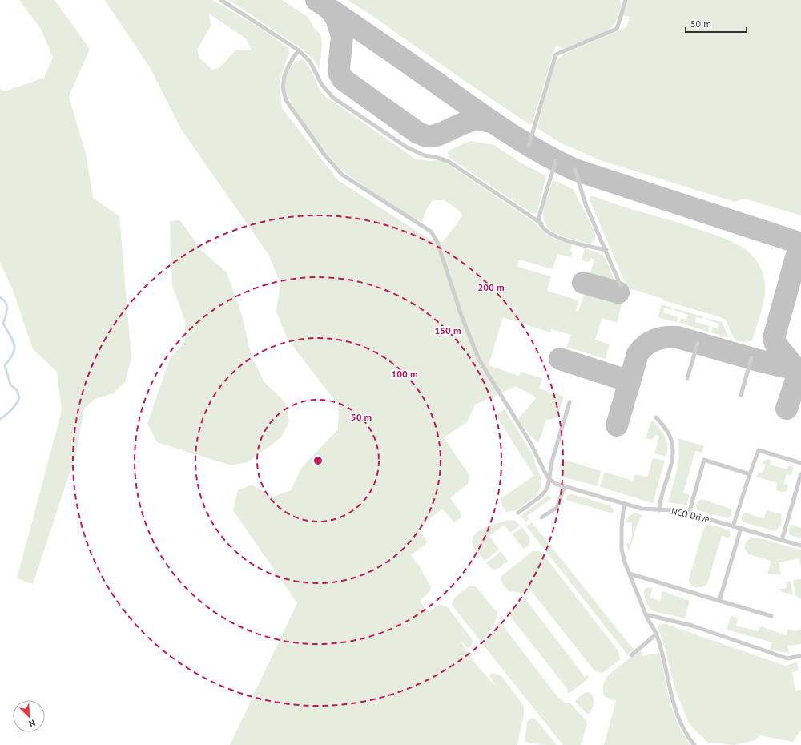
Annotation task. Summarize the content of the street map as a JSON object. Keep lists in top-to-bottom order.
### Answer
{
  "streets": {
    "lane": ["NCO Drive"]
  },
  "scale_bar": "50 m",
  "north": "bottom right",
  "rings": [
    "200 m",
    "150 m",
    "100 m",
    "50 m"
  ]
}
